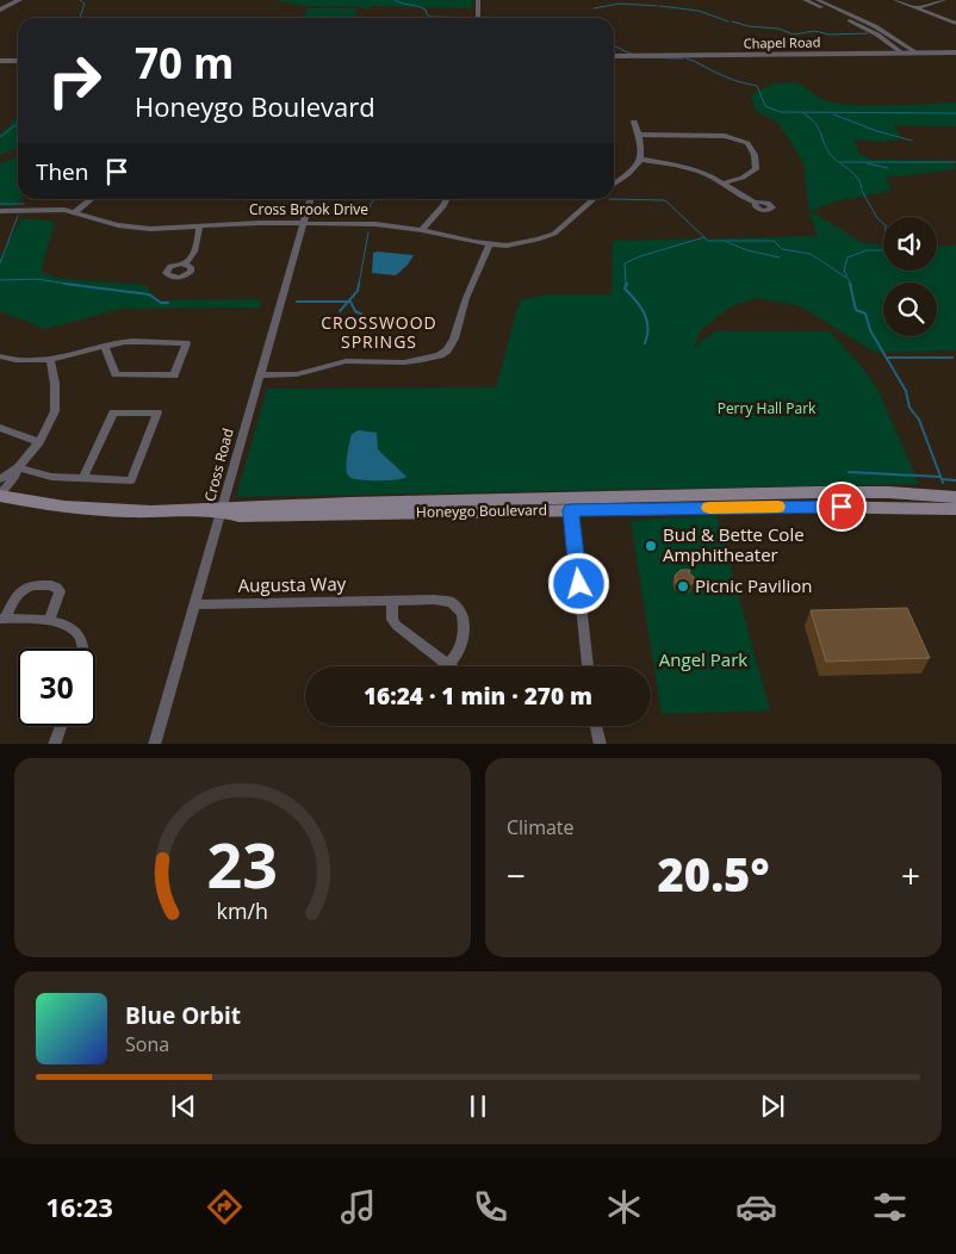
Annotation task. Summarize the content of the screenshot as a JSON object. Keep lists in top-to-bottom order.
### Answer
{
  "streets": {
    "main road": ["Honeygo Boulevard"],
    "street": [
      "Chapel Road",
      "Cross Brook Drive",
      "Cross Road",
      "Augusta Way"
    ]
  },
  "crossings": [
    ["Cross Brook Drive", "Cross Road"],
    ["Cross Road", "Honeygo Boulevard"],
    ["Cross Road", "Augusta Way"]
  ],
  "districts": ["CROSSWOOD SPRINGS"],
  "parks": ["Perry Hall Park", "Angel Park"],
  "places": ["Bud & Bette Cole Amphitheater", "Picnic Pavilion"],
  "page": {
    "turn": ["70 m", "Honeygo Boulevard"],
    "then": "Then",
    "limit": "30",
    "trip": "16:24 · 1 min · 270 m",
    "tile": "Climate",
    "heat": ["−", "20.5°", "+"],
    "song": ["Blue Orbit", "Sona"],
    "tabs": "16:23",
    "gauge": ["23", "km/h"]
  }
}
